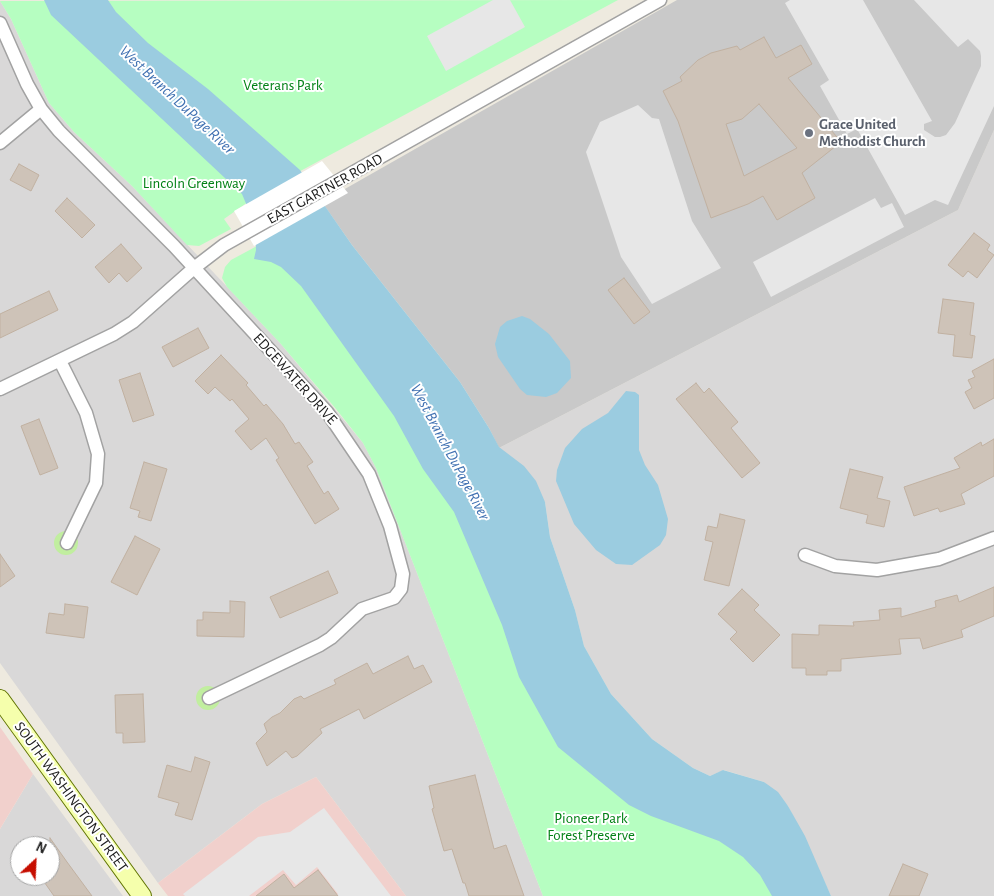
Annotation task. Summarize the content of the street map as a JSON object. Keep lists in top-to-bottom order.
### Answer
{
  "streets": {
    "main road": ["SOUTH WASHINGTON STREET"],
    "street": ["EAST GARTNER ROAD", "EDGEWATER DRIVE"]
  },
  "crossings": [
    ["EAST GARTNER ROAD", "EDGEWATER DRIVE"]
  ],
  "water": ["West Branch DuPage River"],
  "parks": ["Veterans Park", "Lincoln Greenway", "Pioneer Park Forest Preserve"],
  "places": ["Grace United Methodist Church"],
  "north": "top right"
}
